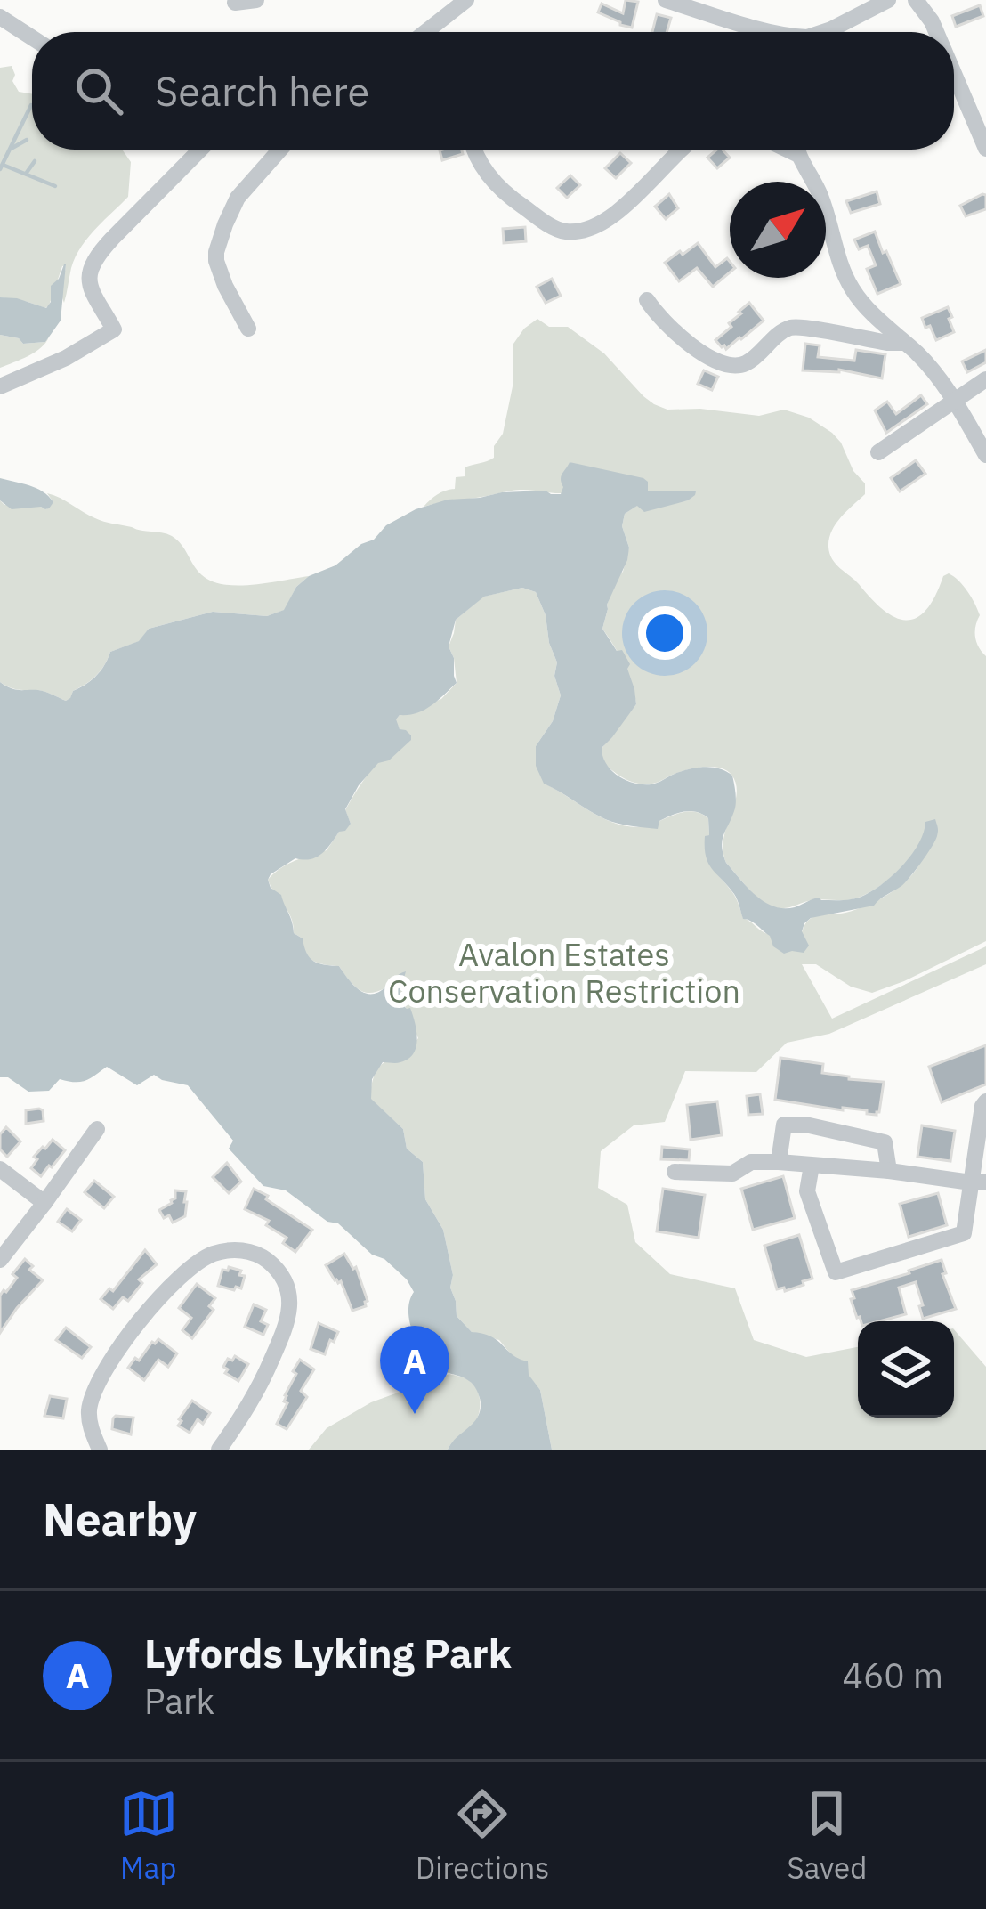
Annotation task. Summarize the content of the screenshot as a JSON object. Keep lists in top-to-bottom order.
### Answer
{
  "parks": ["Avalon Estates Conservation Restriction"],
  "north": "top right",
  "page": {
    "search": "Search here",
    "pins": "A",
    "heading": "Nearby",
    "list": [
      {
        "mark": "A",
        "name": "Lyfords Lyking Park",
        "note": "Park",
        "value": "460 m"
      }
    ],
    "nav": ["Map", "Directions", "Saved"]
  }
}
